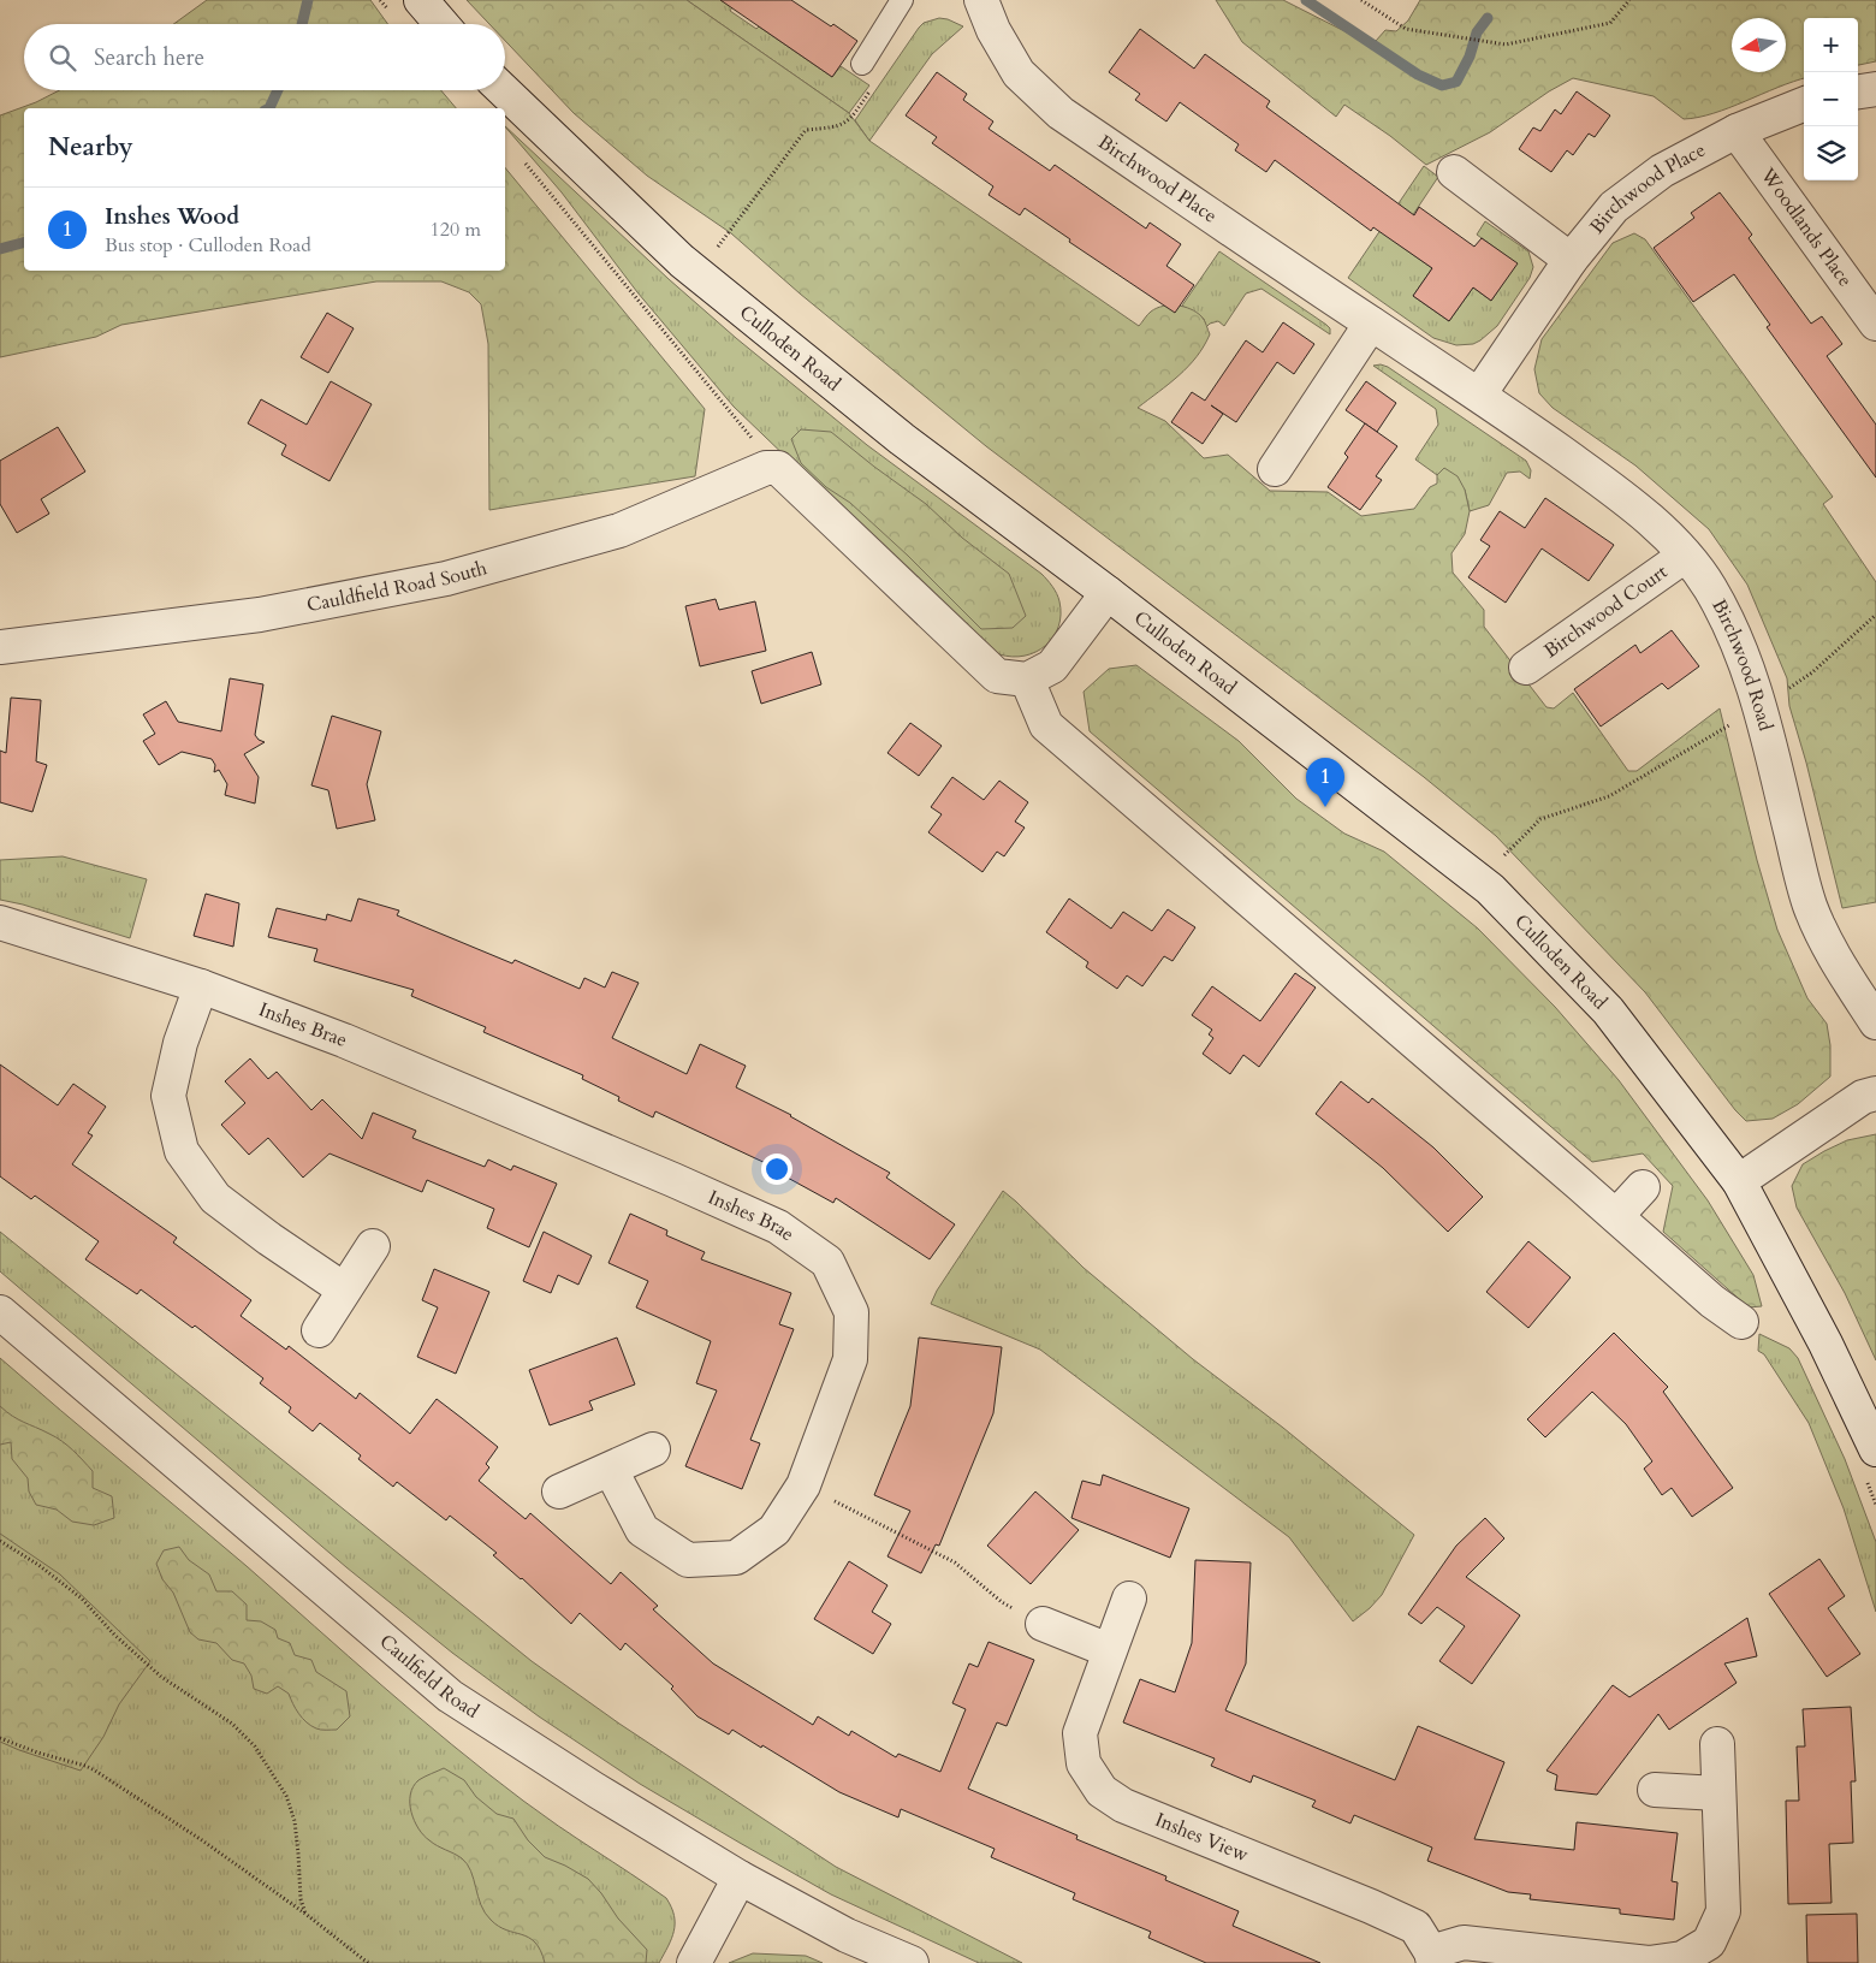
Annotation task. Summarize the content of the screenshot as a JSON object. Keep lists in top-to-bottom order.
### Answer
{
  "streets": {
    "street": [
      "Birchwood Place",
      "Woodlands Place",
      "Culloden Road",
      "Cauldfield Road South",
      "Birchwood Court",
      "Birchwood Road",
      "Inshes Brae",
      "Caulfield Road",
      "Inshes View"
    ]
  },
  "crossings": [
    ["Birchwood Place", "Woodlands Place"],
    ["Birchwood Place", "Birchwood Road"],
    ["Birchwood Court", "Birchwood Road"]
  ],
  "north": "left",
  "page": {
    "map_buttons": ["+", "−"],
    "search": "Search here",
    "heading": "Nearby",
    "list": [
      {
        "mark": "1",
        "name": "Inshes Wood",
        "note": "Bus stop · Culloden Road",
        "value": "120 m"
      }
    ],
    "pins": "1"
  }
}
